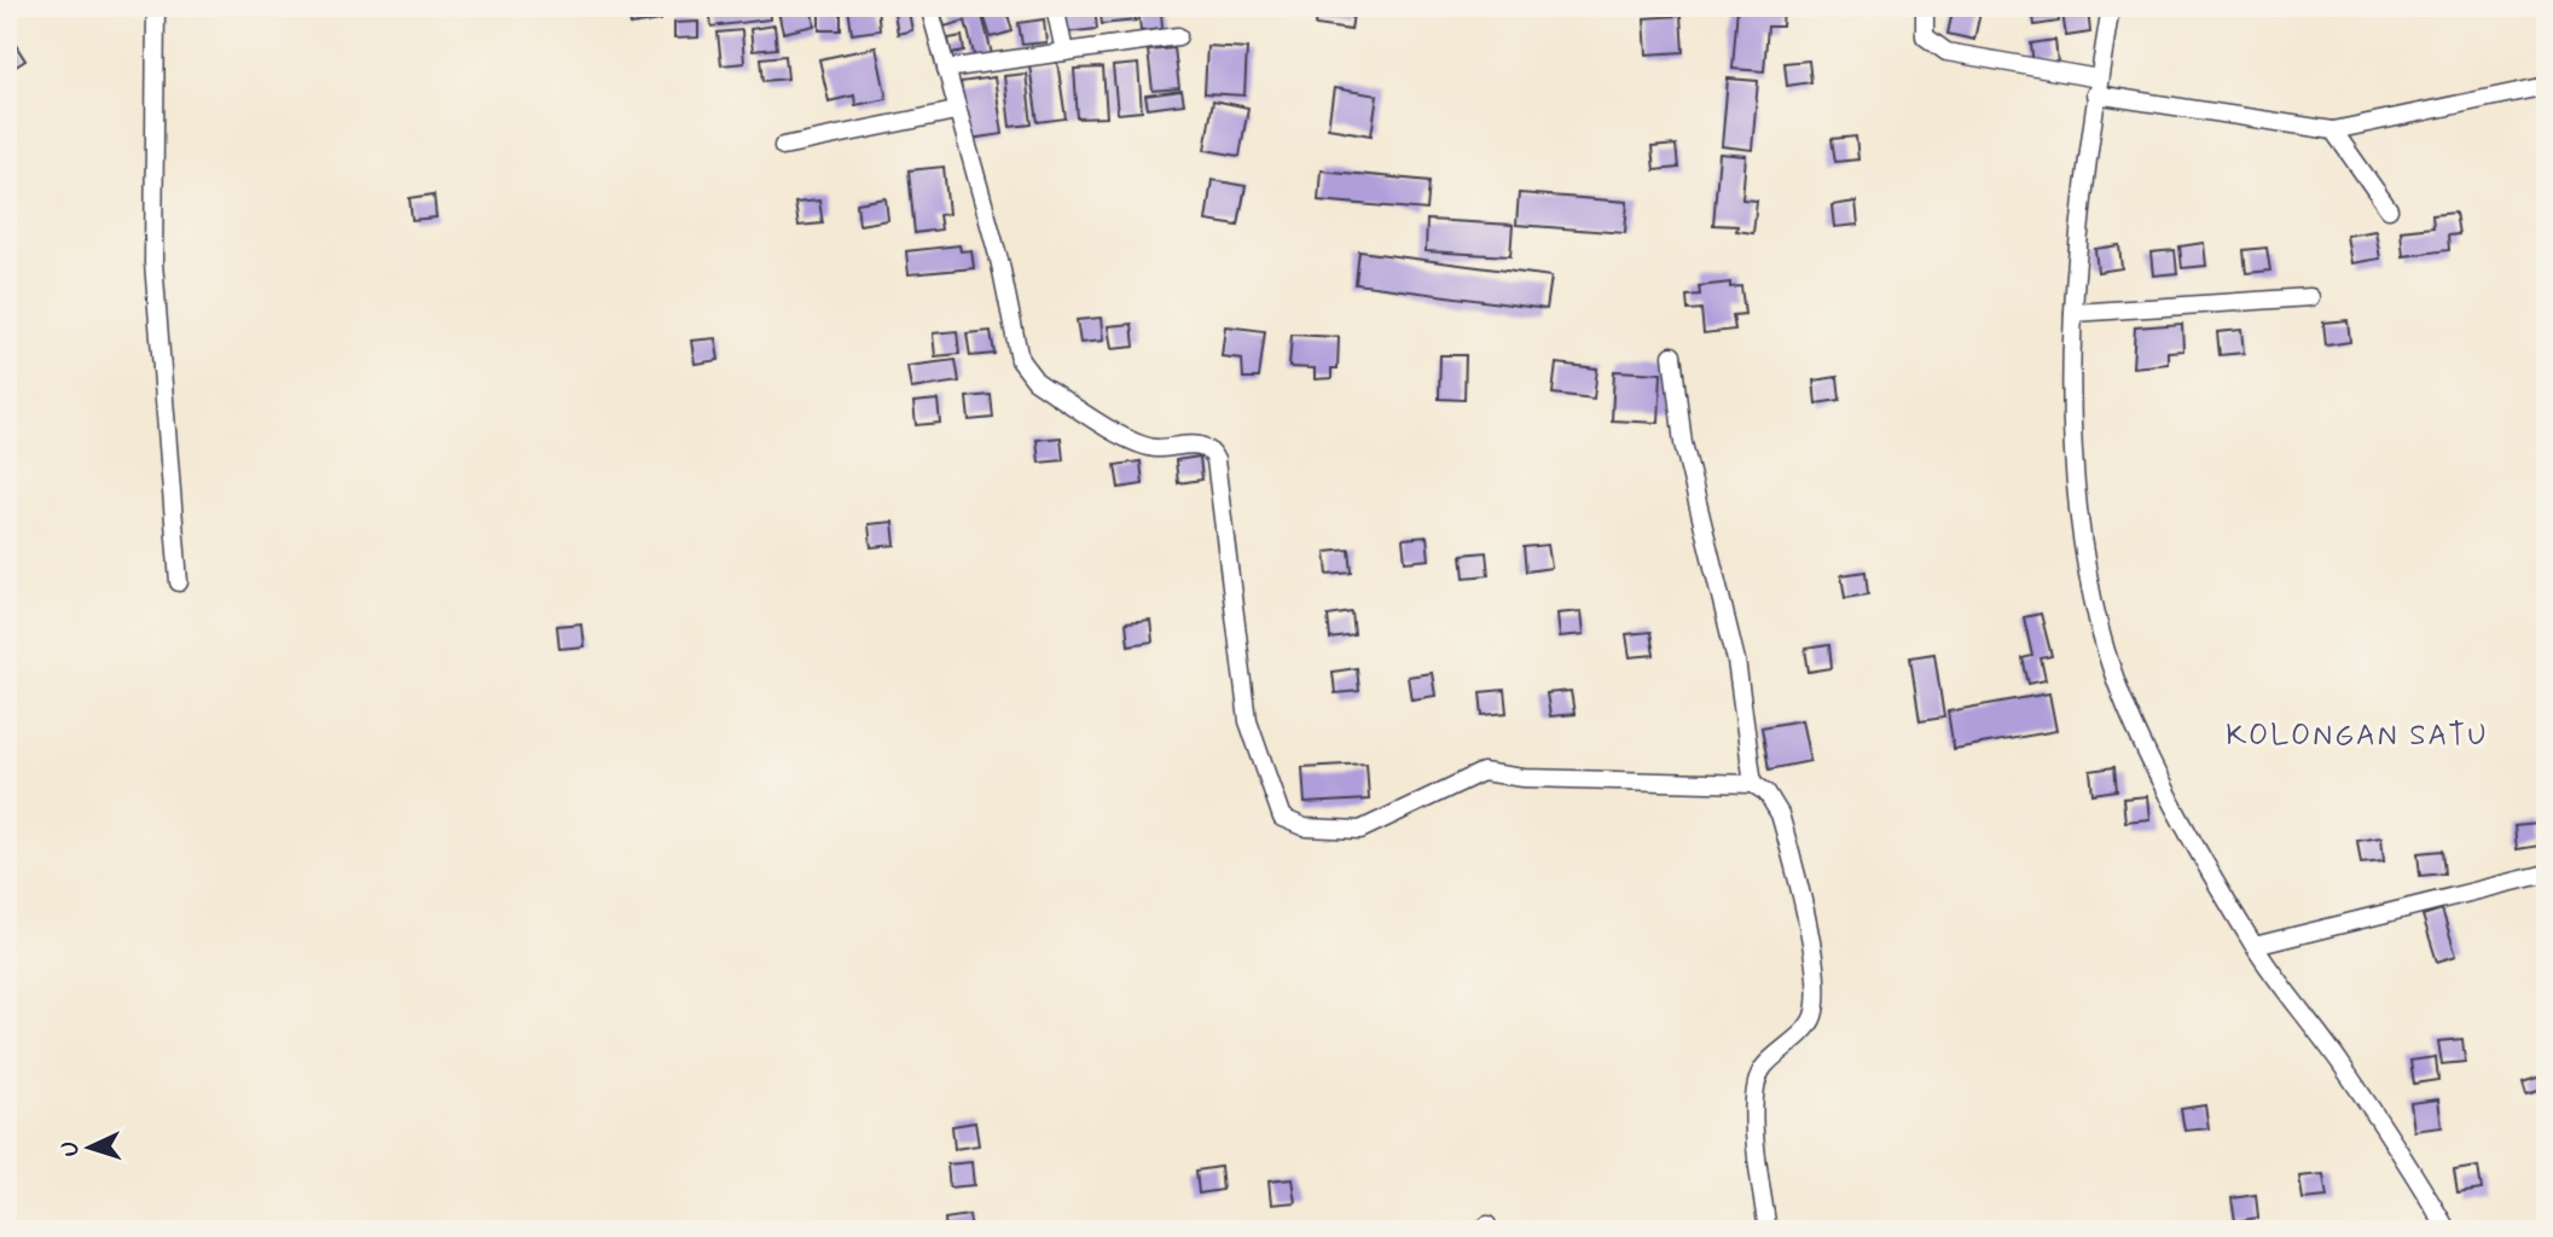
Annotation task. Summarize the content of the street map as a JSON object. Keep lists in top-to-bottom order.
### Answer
{
  "districts": ["KOLONGAN SATU"],
  "north": "left"
}
